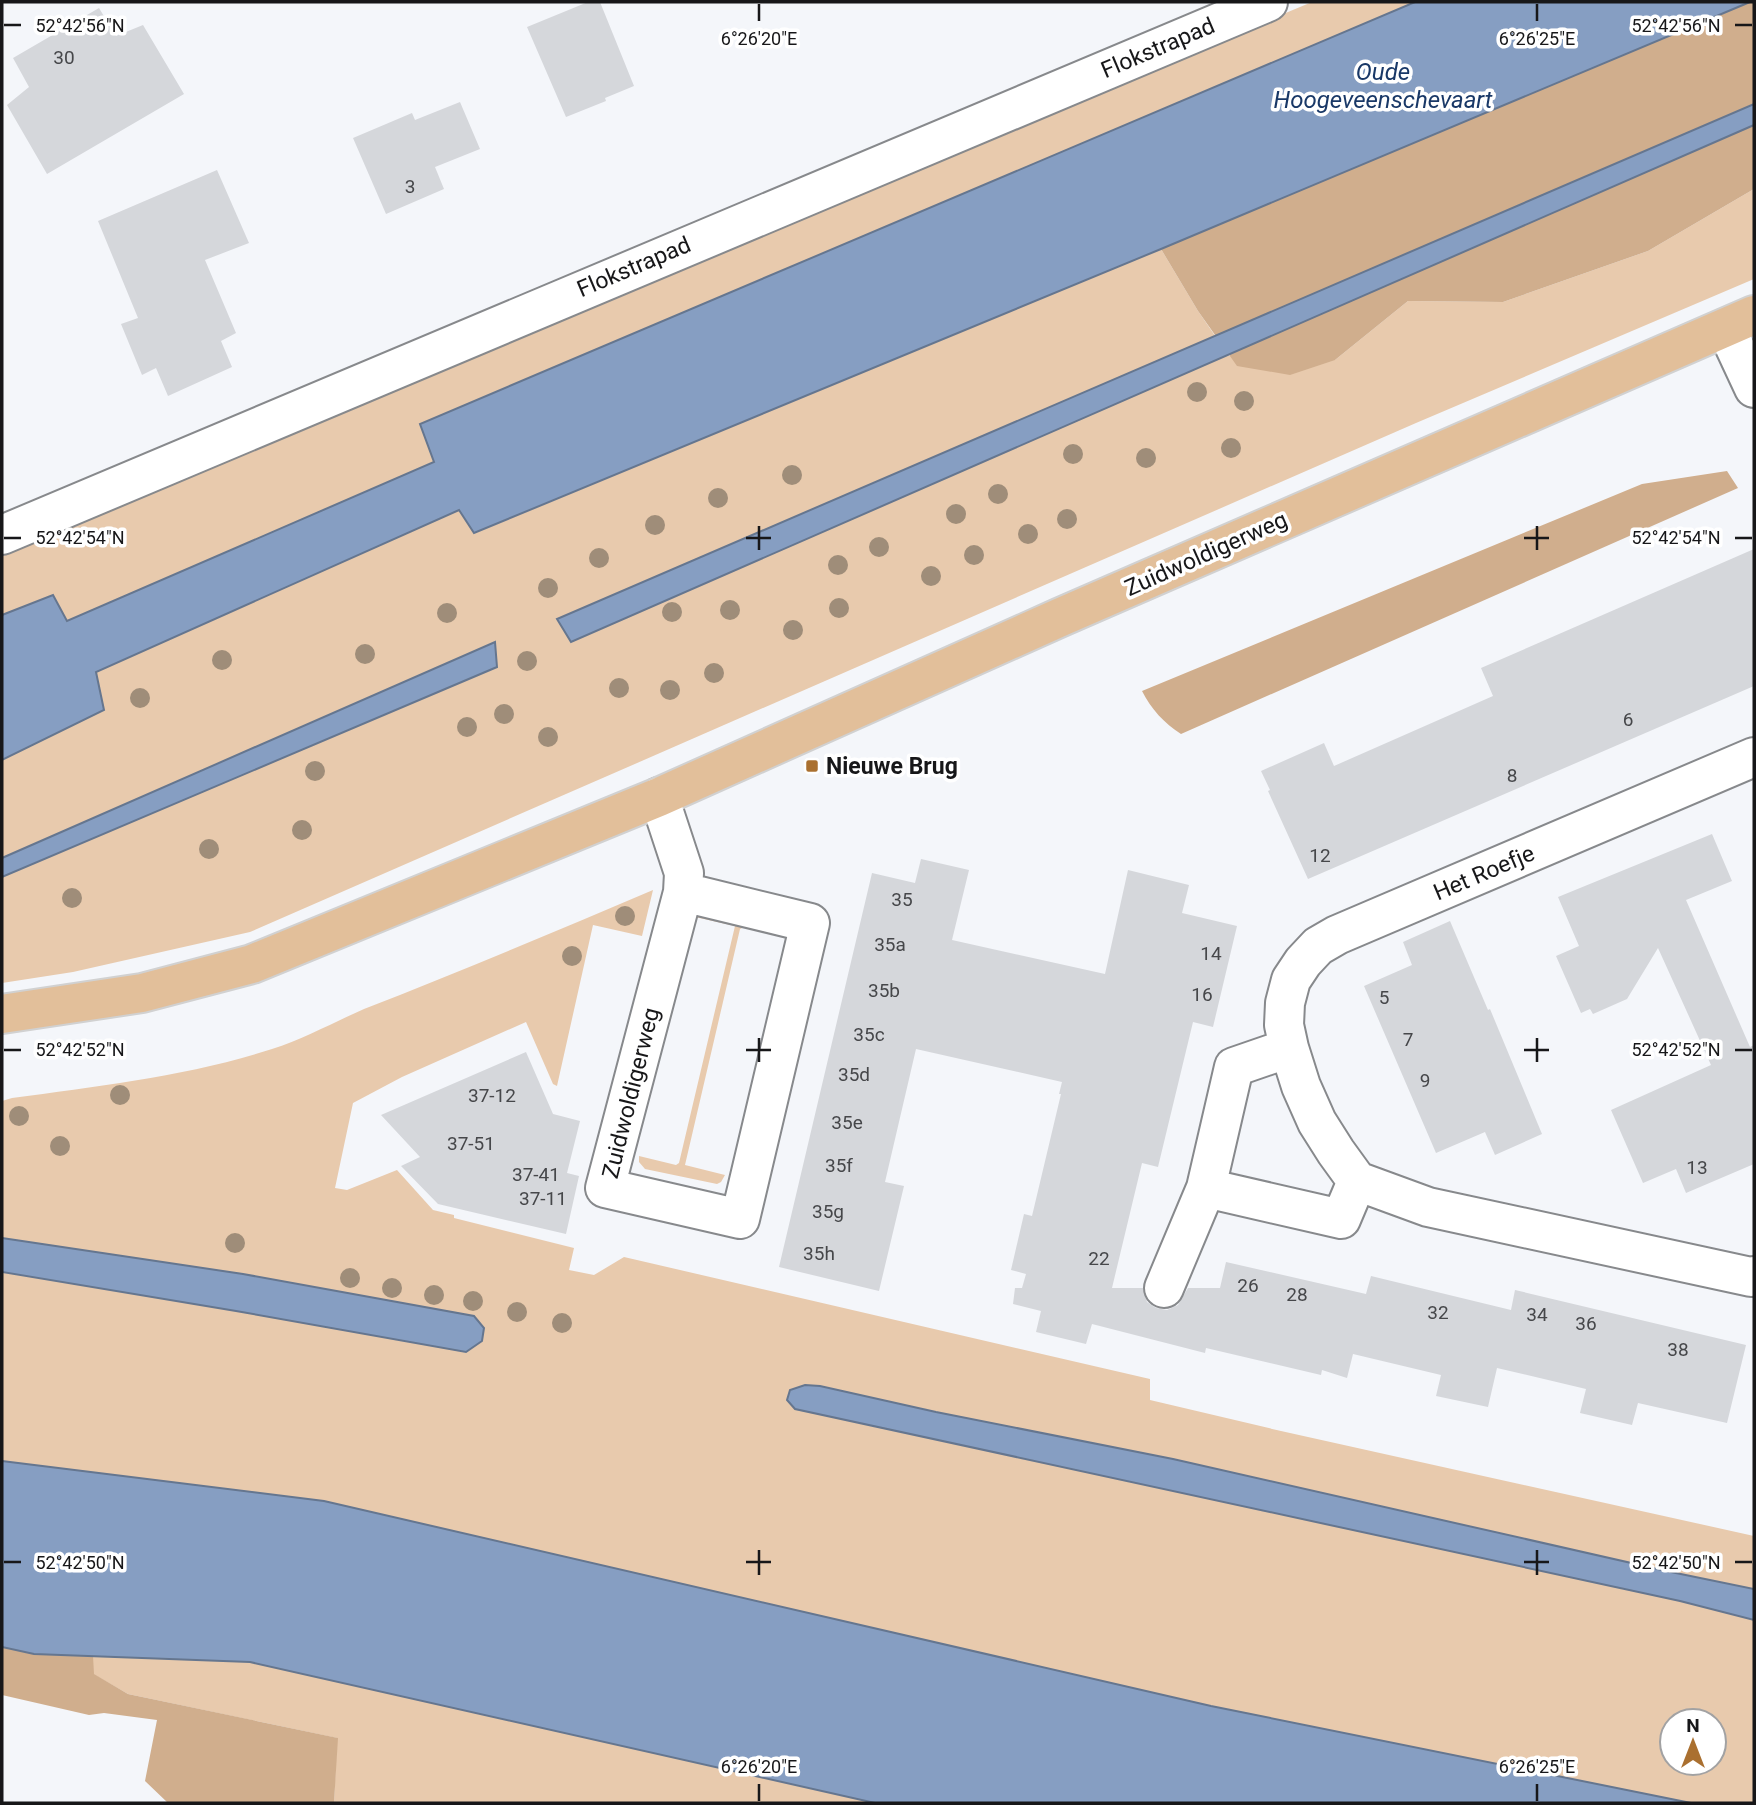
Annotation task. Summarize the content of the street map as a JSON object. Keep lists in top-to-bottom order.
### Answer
{
  "streets": {
    "main road": ["Zuidwoldigerweg"],
    "street": ["Flokstrapad", "Het Roefje"]
  },
  "water": ["Oude Hoogeveenschevaart"],
  "places": {
    "transit": ["Nieuwe Brug"]
  },
  "house_numbers": [
    "30",
    "3",
    "6",
    "8",
    "12",
    "35",
    "35a",
    "14",
    "35b",
    "16",
    "5",
    "35c",
    "7",
    "35d",
    "9",
    "37-12",
    "35e",
    "37-51",
    "35f",
    "13",
    "37-41",
    "37-11",
    "35g",
    "35h",
    "22",
    "26",
    "28",
    "32",
    "34",
    "36",
    "38"
  ],
  "north": "top",
  "coordinates": [
    "52°42'56\"N",
    "6°26'20\"E",
    "6°26'25\"E",
    "52°42'54\"N",
    "52°42'52\"N",
    "52°42'50\"N"
  ]
}
